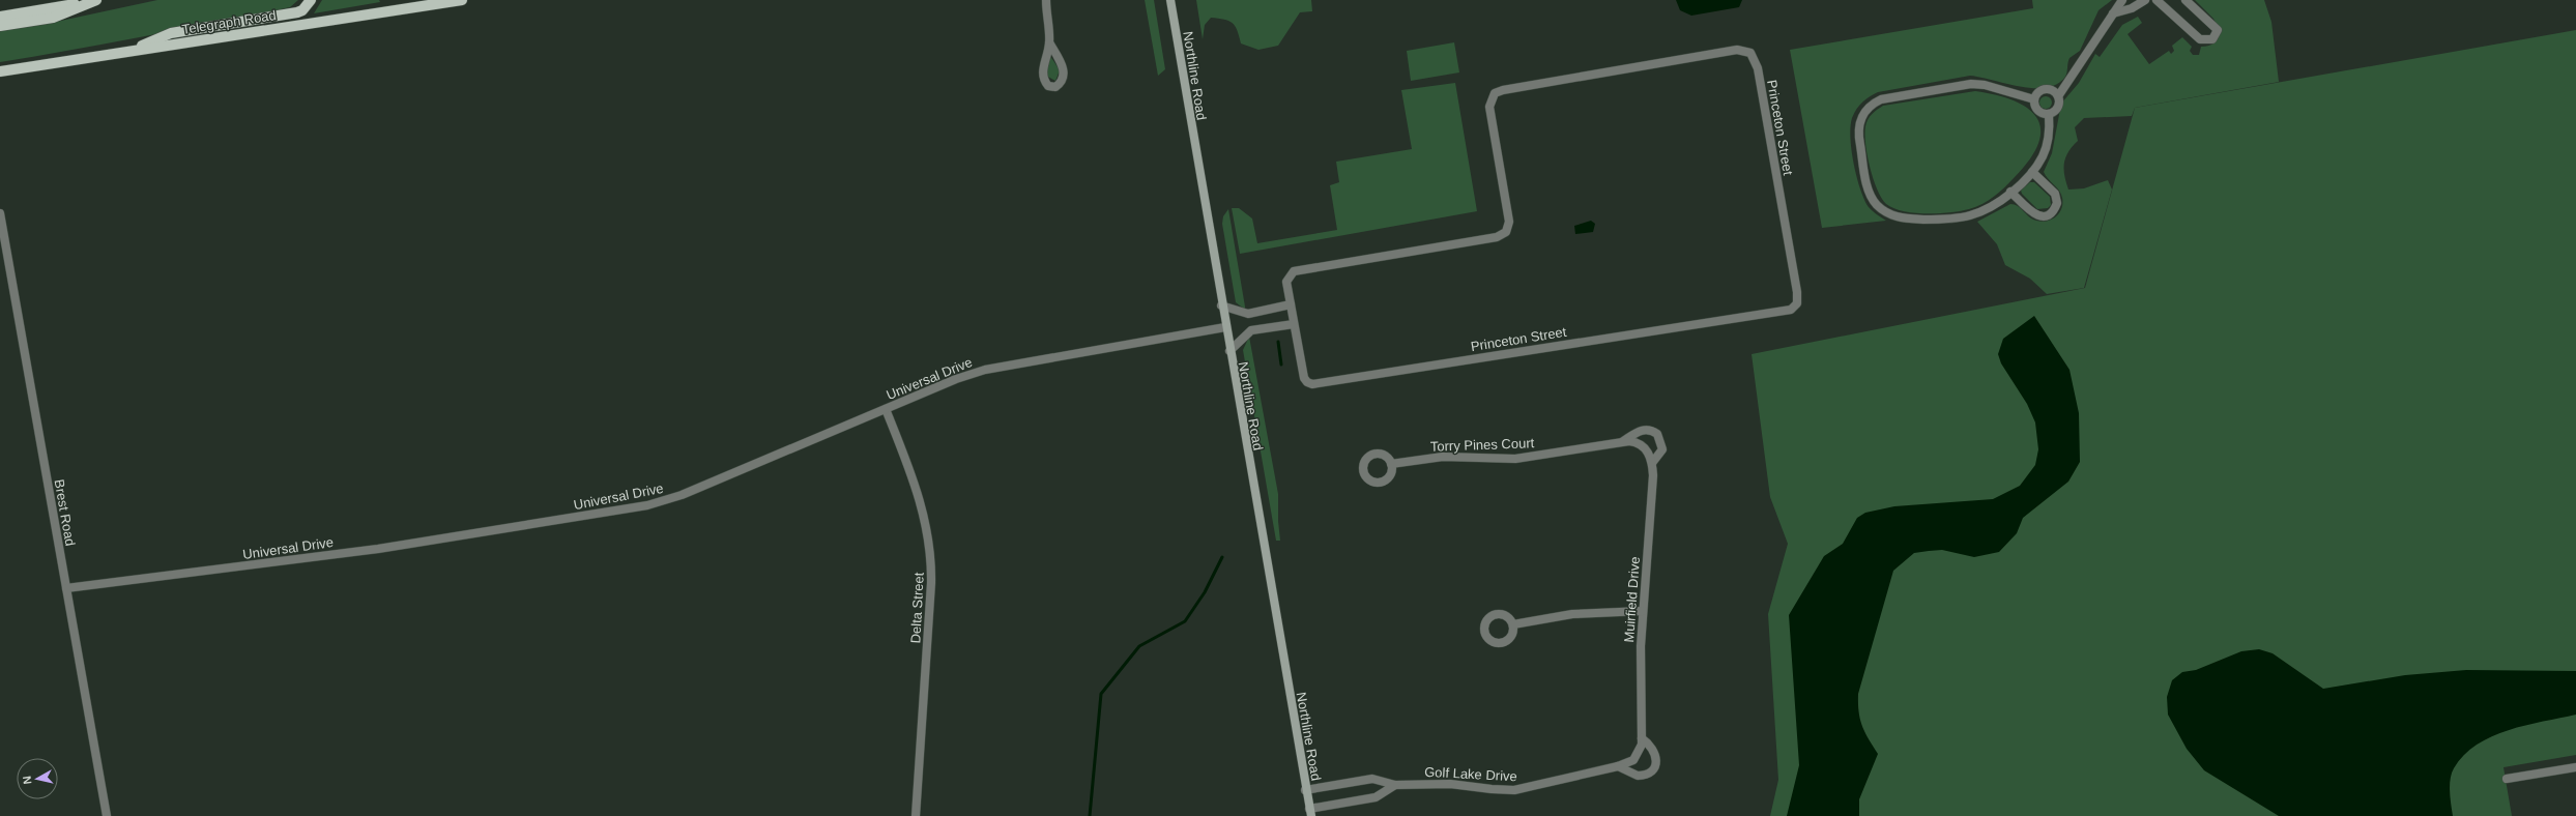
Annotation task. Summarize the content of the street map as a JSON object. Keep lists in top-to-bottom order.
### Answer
{
  "streets": {
    "main road": ["Telegraph Road", "Northline Road"],
    "street": [
      "Princeton Street",
      "Universal Drive",
      "Torry Pines Court",
      "Brest Road",
      "Muirfield Drive",
      "Delta Street",
      "Golf Lake Drive"
    ]
  },
  "crossings": [
    ["Northline Road", "Universal Drive"],
    ["Northline Road", "Golf Lake Drive"],
    ["Universal Drive", "Brest Road"],
    ["Universal Drive", "Delta Street"],
    ["Torry Pines Court", "Muirfield Drive"],
    ["Muirfield Drive", "Golf Lake Drive"]
  ],
  "north": "left"
}
